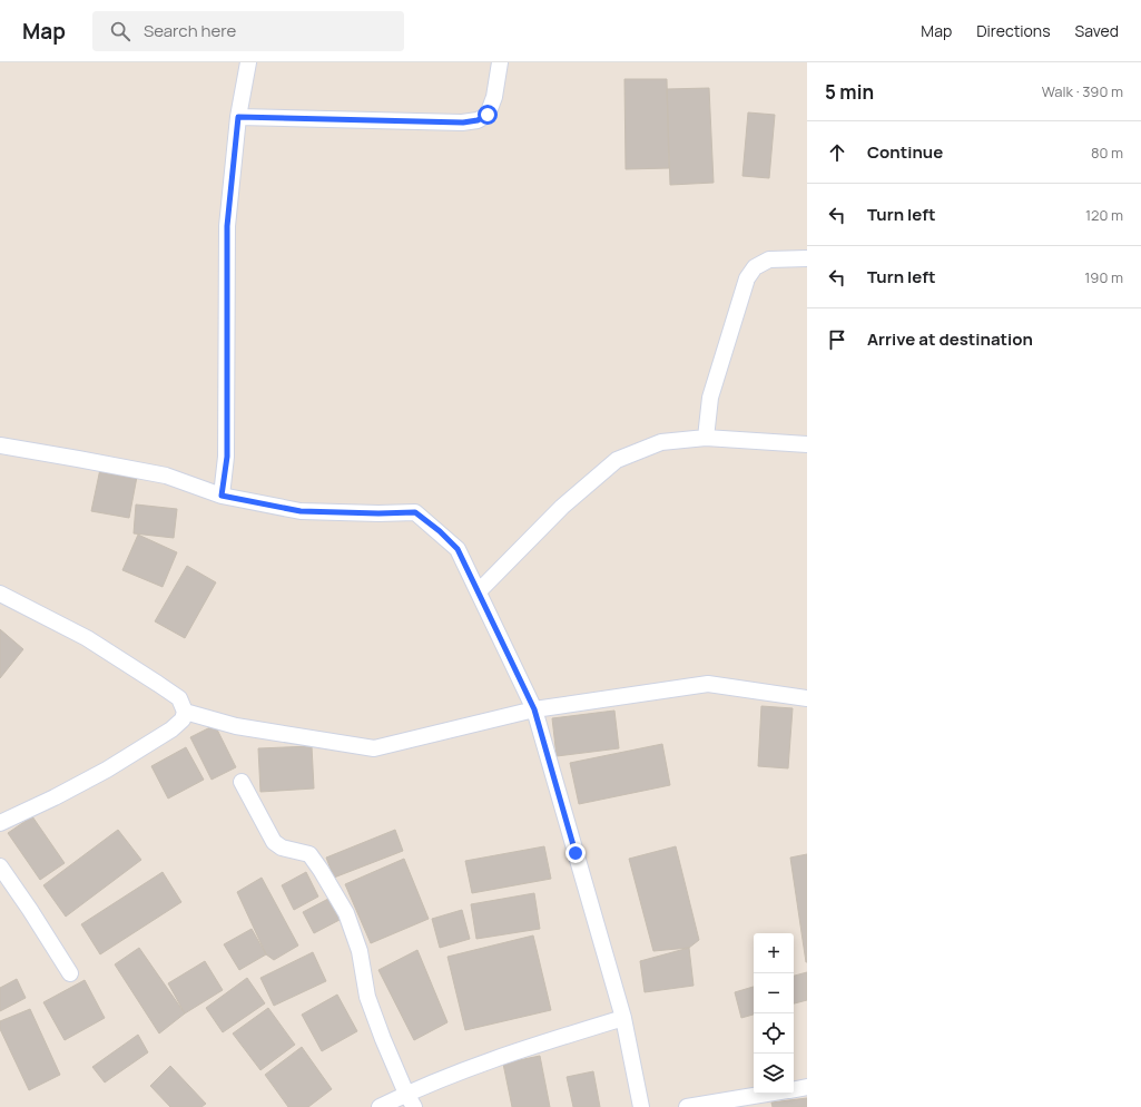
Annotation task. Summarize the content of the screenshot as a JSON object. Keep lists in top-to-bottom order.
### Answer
{
  "page": {
    "header": "Map",
    "search": "Search here",
    "nav": ["Map", "Directions", "Saved"],
    "heading": ["5 min", "Walk · 390 m"],
    "list": [
      ["Continue", "80 m"],
      ["Turn left", "120 m"],
      ["Turn left", "190 m"],
      "Arrive at destination"
    ],
    "map_buttons": ["+", "−"]
  }
}
